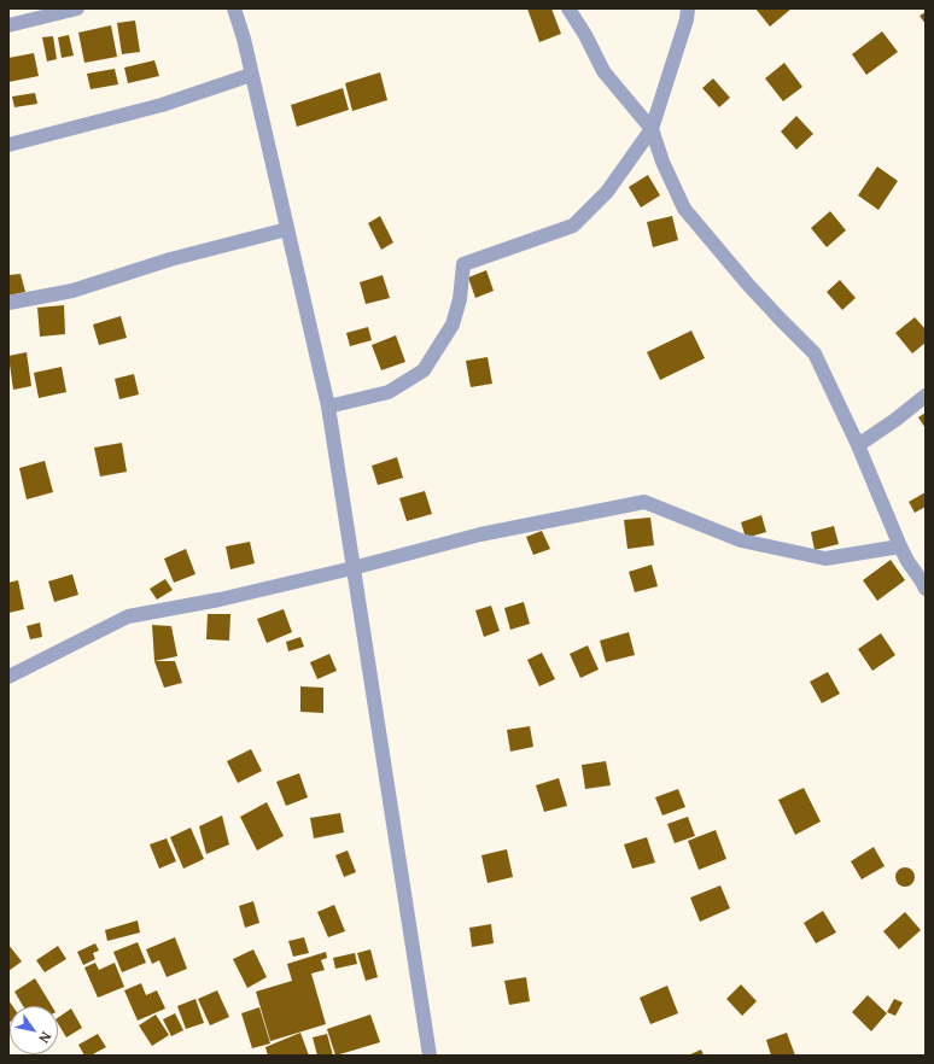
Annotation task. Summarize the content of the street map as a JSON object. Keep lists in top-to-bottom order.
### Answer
{
  "north": "bottom right"
}
